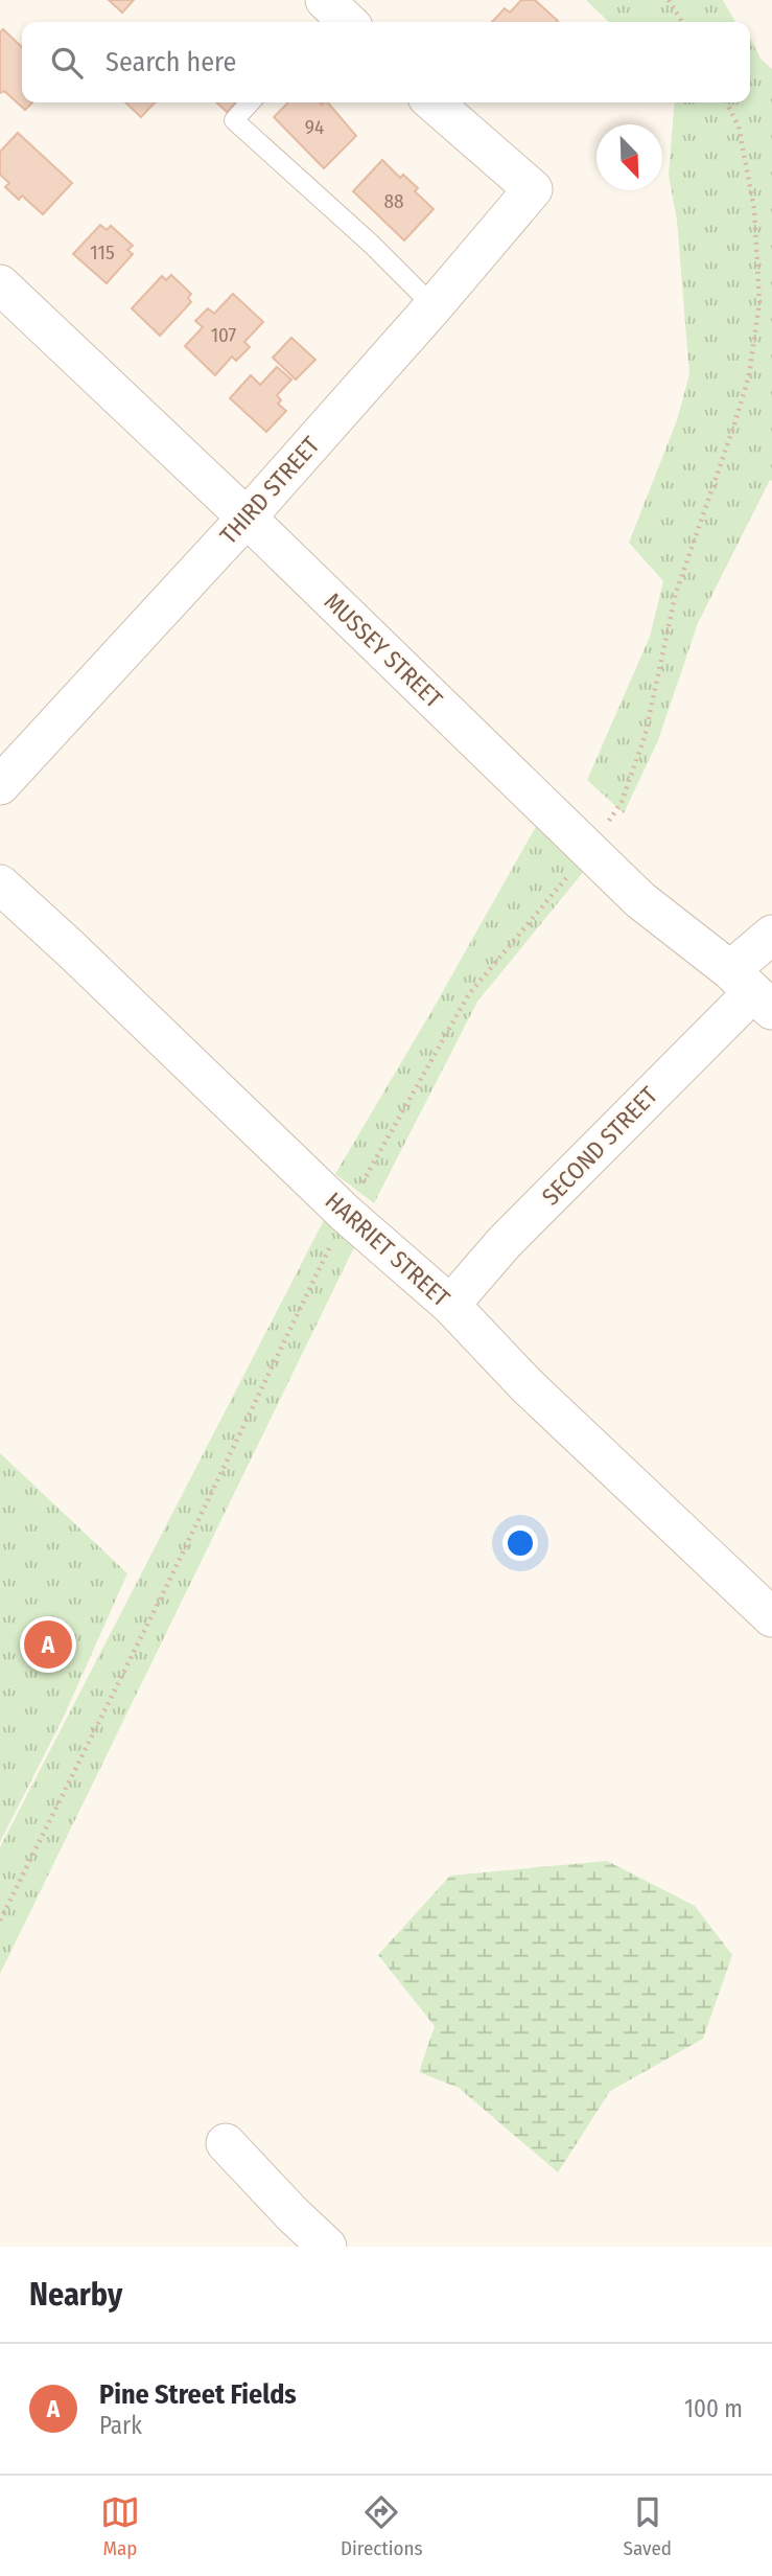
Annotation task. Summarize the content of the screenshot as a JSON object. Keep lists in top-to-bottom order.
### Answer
{
  "streets": {
    "street": [
      "THIRD STREET",
      "MUSSEY STREET",
      "SECOND STREET",
      "HARRIET STREET"
    ]
  },
  "crossings": [
    ["THIRD STREET", "MUSSEY STREET"],
    ["MUSSEY STREET", "SECOND STREET"],
    ["SECOND STREET", "HARRIET STREET"]
  ],
  "house_numbers": [
    "94",
    "88",
    "115",
    "107"
  ],
  "north": "bottom right",
  "page": {
    "search": "Search here",
    "pins": "A",
    "heading": "Nearby",
    "list": [
      {
        "mark": "A",
        "name": "Pine Street Fields",
        "note": "Park",
        "value": "100 m"
      }
    ],
    "nav": ["Map", "Directions", "Saved"]
  }
}
